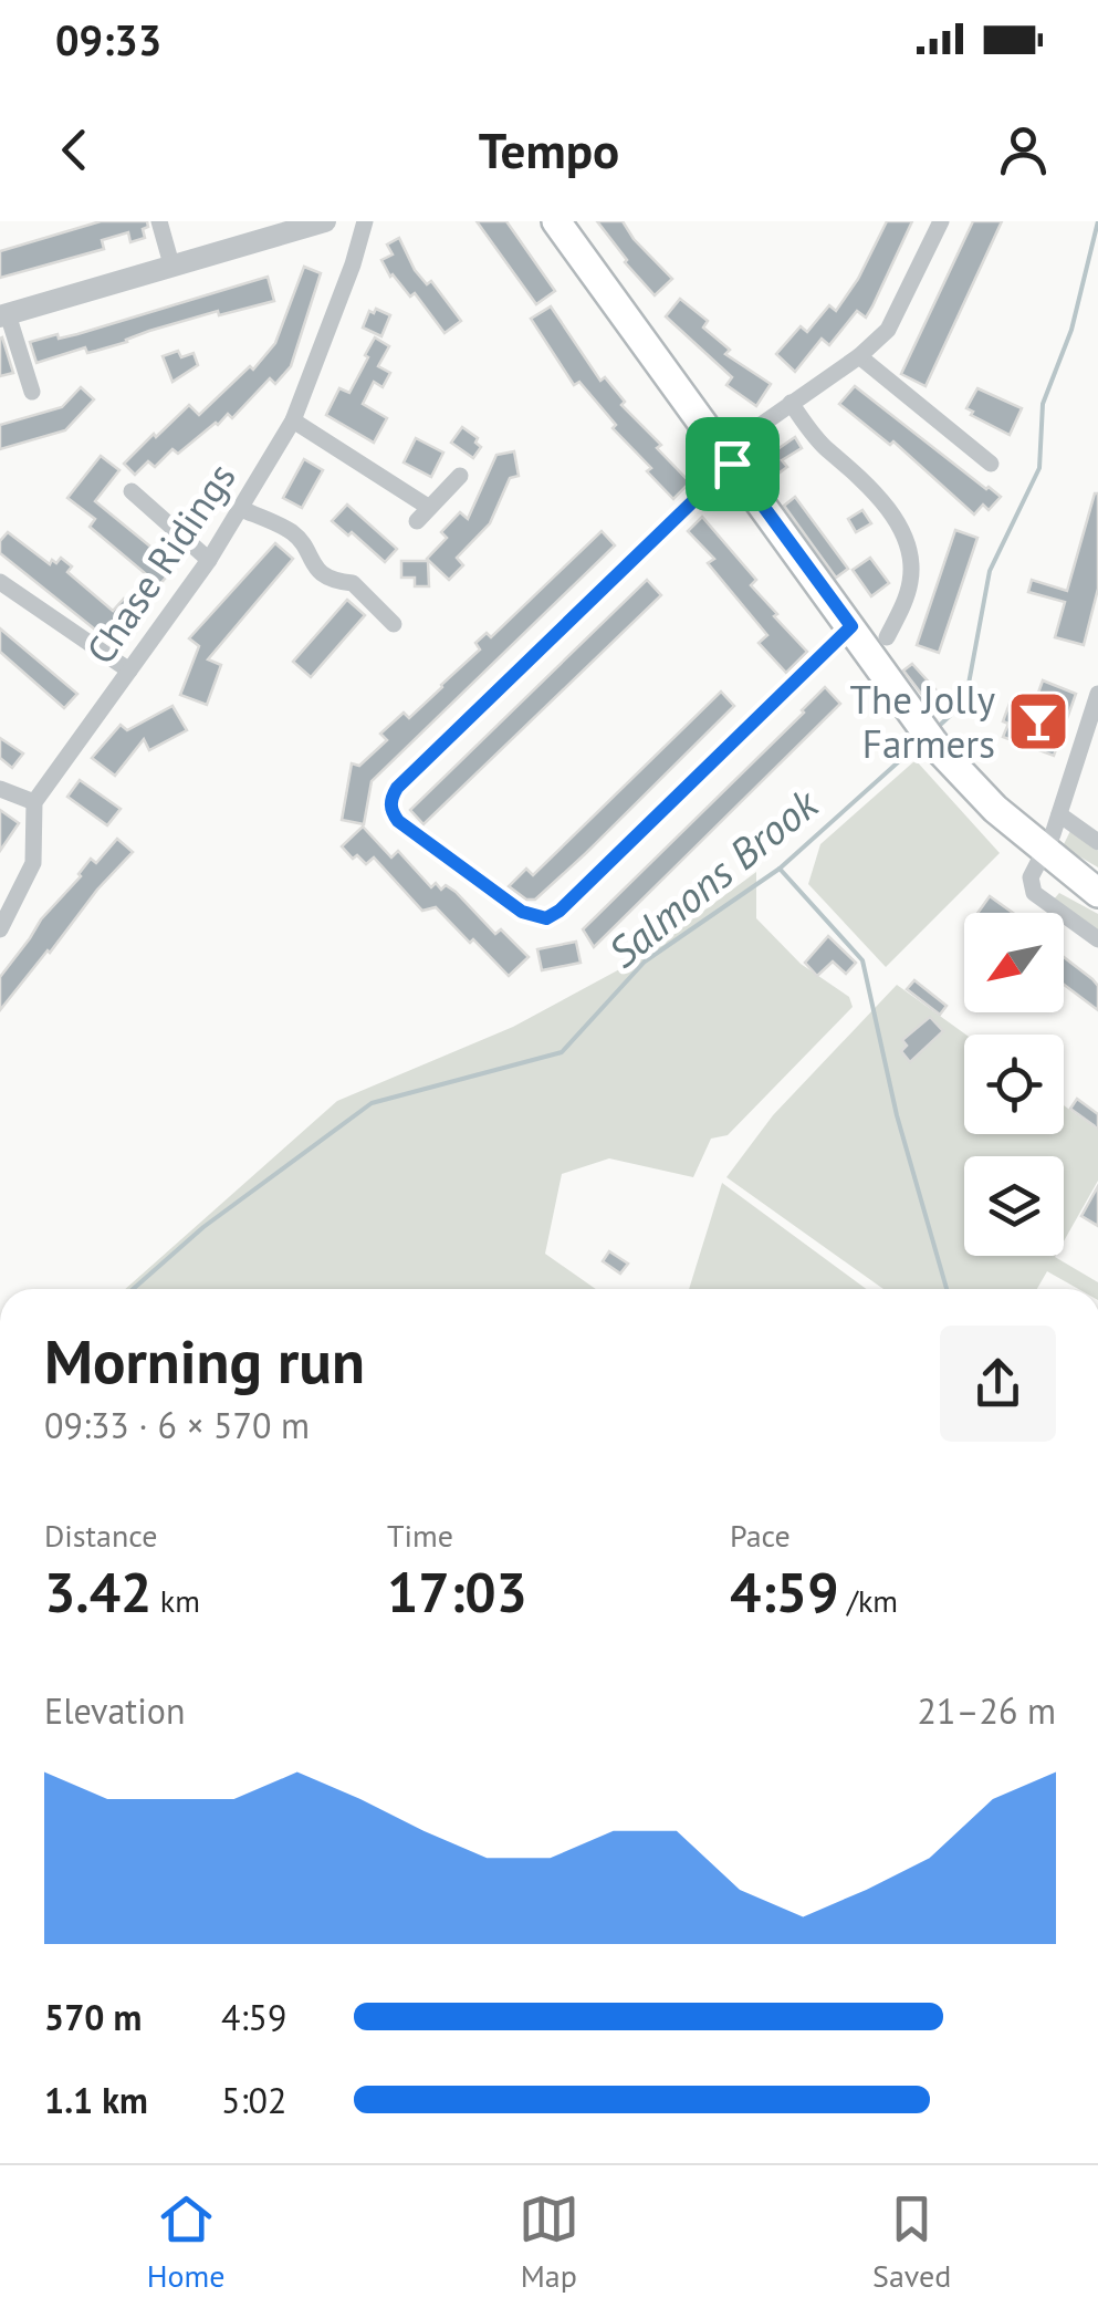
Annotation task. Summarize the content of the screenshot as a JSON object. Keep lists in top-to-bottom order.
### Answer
{
  "streets": {
    "street": ["Chase Ridings"]
  },
  "water": ["Salmons Brook"],
  "places": {
    "bar": ["The Jolly Farmers"]
  },
  "north": "bottom left",
  "page": {
    "status": "09:33",
    "header": "Tempo",
    "heading": ["Morning run", "09:33 · 6 × 570 m"],
    "stats": [
      ["Distance", "3.42 km"],
      ["Time", "17:03"],
      ["Pace", "4:59 /km"]
    ],
    "chart": ["Elevation", "21–26 m"],
    "list": [
      {
        "name": "570 m",
        "note": "4:59"
      },
      {
        "name": "1.1 km",
        "note": "5:02"
      }
    ],
    "tabs": ["Home", "Map", "Saved"]
  }
}
